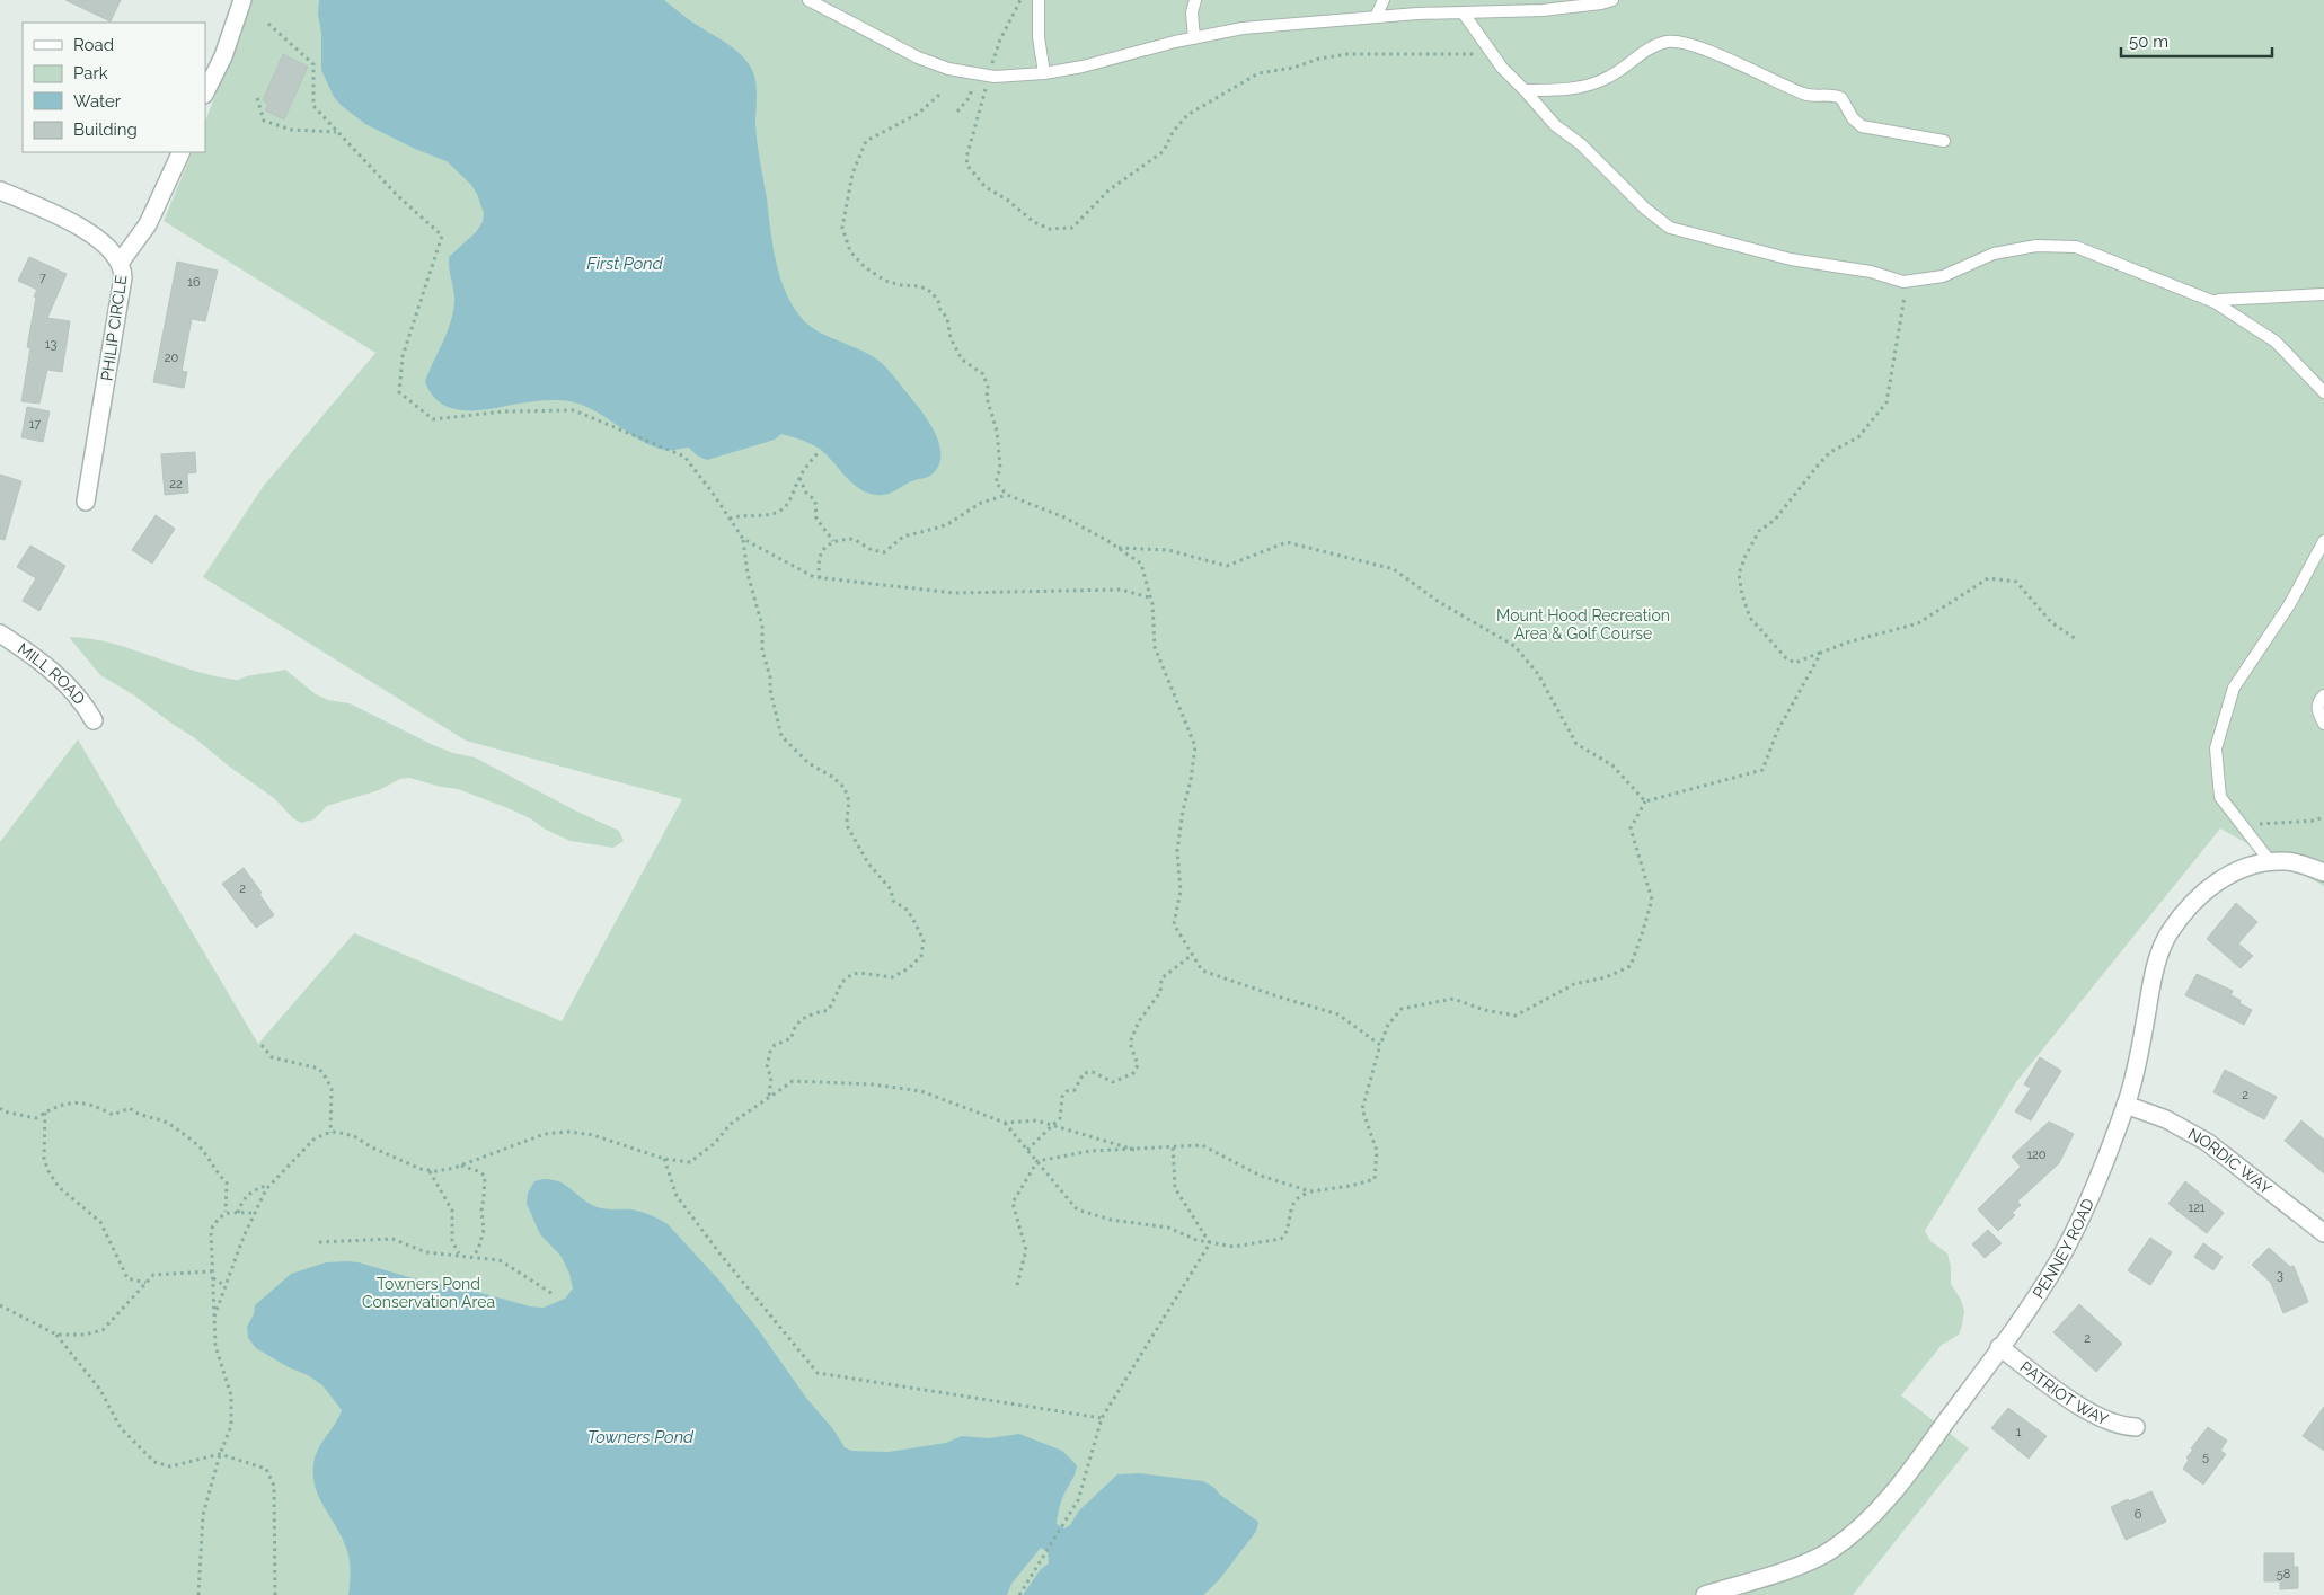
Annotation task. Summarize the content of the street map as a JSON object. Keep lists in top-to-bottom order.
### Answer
{
  "streets": {
    "street": [
      "PHILIP CIRCLE",
      "MILL ROAD",
      "NORDIC WAY",
      "PENNEY ROAD",
      "PATRIOT WAY"
    ]
  },
  "crossings": [
    ["NORDIC WAY", "PENNEY ROAD"],
    ["PENNEY ROAD", "PATRIOT WAY"]
  ],
  "water": ["First Pond", "Towners Pond"],
  "parks": ["Mount Hood Recreation Area & Golf Course", "Towners Pond Conservation Area"],
  "house_numbers": [
    "7",
    "16",
    "13",
    "20",
    "17",
    "22",
    "2",
    "2",
    "120",
    "121",
    "3",
    "2",
    "1",
    "5",
    "6",
    "58"
  ],
  "legend": [
    "Road",
    "Park",
    "Water",
    "Building"
  ],
  "scale_bar": "50 m"
}
